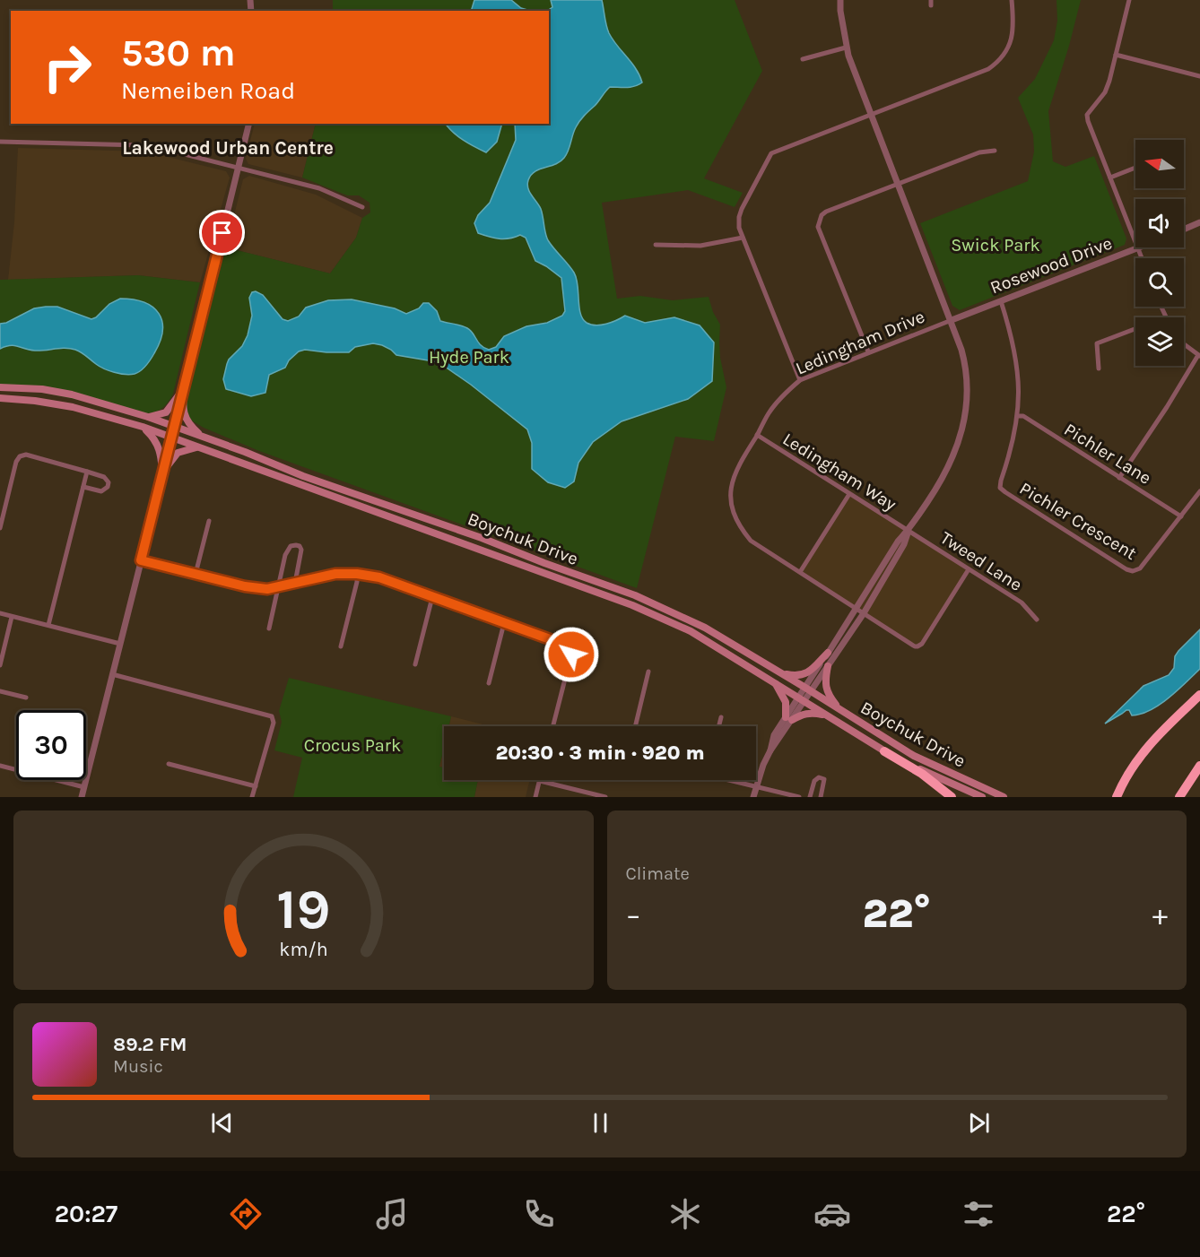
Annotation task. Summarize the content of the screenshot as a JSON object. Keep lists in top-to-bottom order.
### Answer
{
  "streets": {
    "main road": ["Boychuk Drive"],
    "street": [
      "Rosewood Drive",
      "Ledingham Drive",
      "Pichler Lane",
      "Ledingham Way",
      "Pichler Crescent",
      "Tweed Lane"
    ]
  },
  "crossings": [
    ["Rosewood Drive", "Ledingham Drive"],
    ["Rosewood Drive", "Pichler Crescent"],
    ["Ledingham Drive", "Ledingham Way"],
    ["Ledingham Drive", "Tweed Lane"],
    ["Pichler Lane", "Pichler Crescent"],
    ["Ledingham Way", "Tweed Lane"]
  ],
  "districts": ["Lakewood Urban Centre"],
  "parks": ["Swick Park", "Hyde Park", "Crocus Park"],
  "north": "left",
  "page": {
    "turn": ["530 m", "Nemeiben Road"],
    "limit": "30",
    "trip": "20:30 · 3 min · 920 m",
    "tile": "Climate",
    "heat": ["−", "22°", "+"],
    "song": ["89.2 FM", "Music"],
    "tabs": ["20:27", "22°"],
    "gauge": ["19", "km/h"]
  }
}
